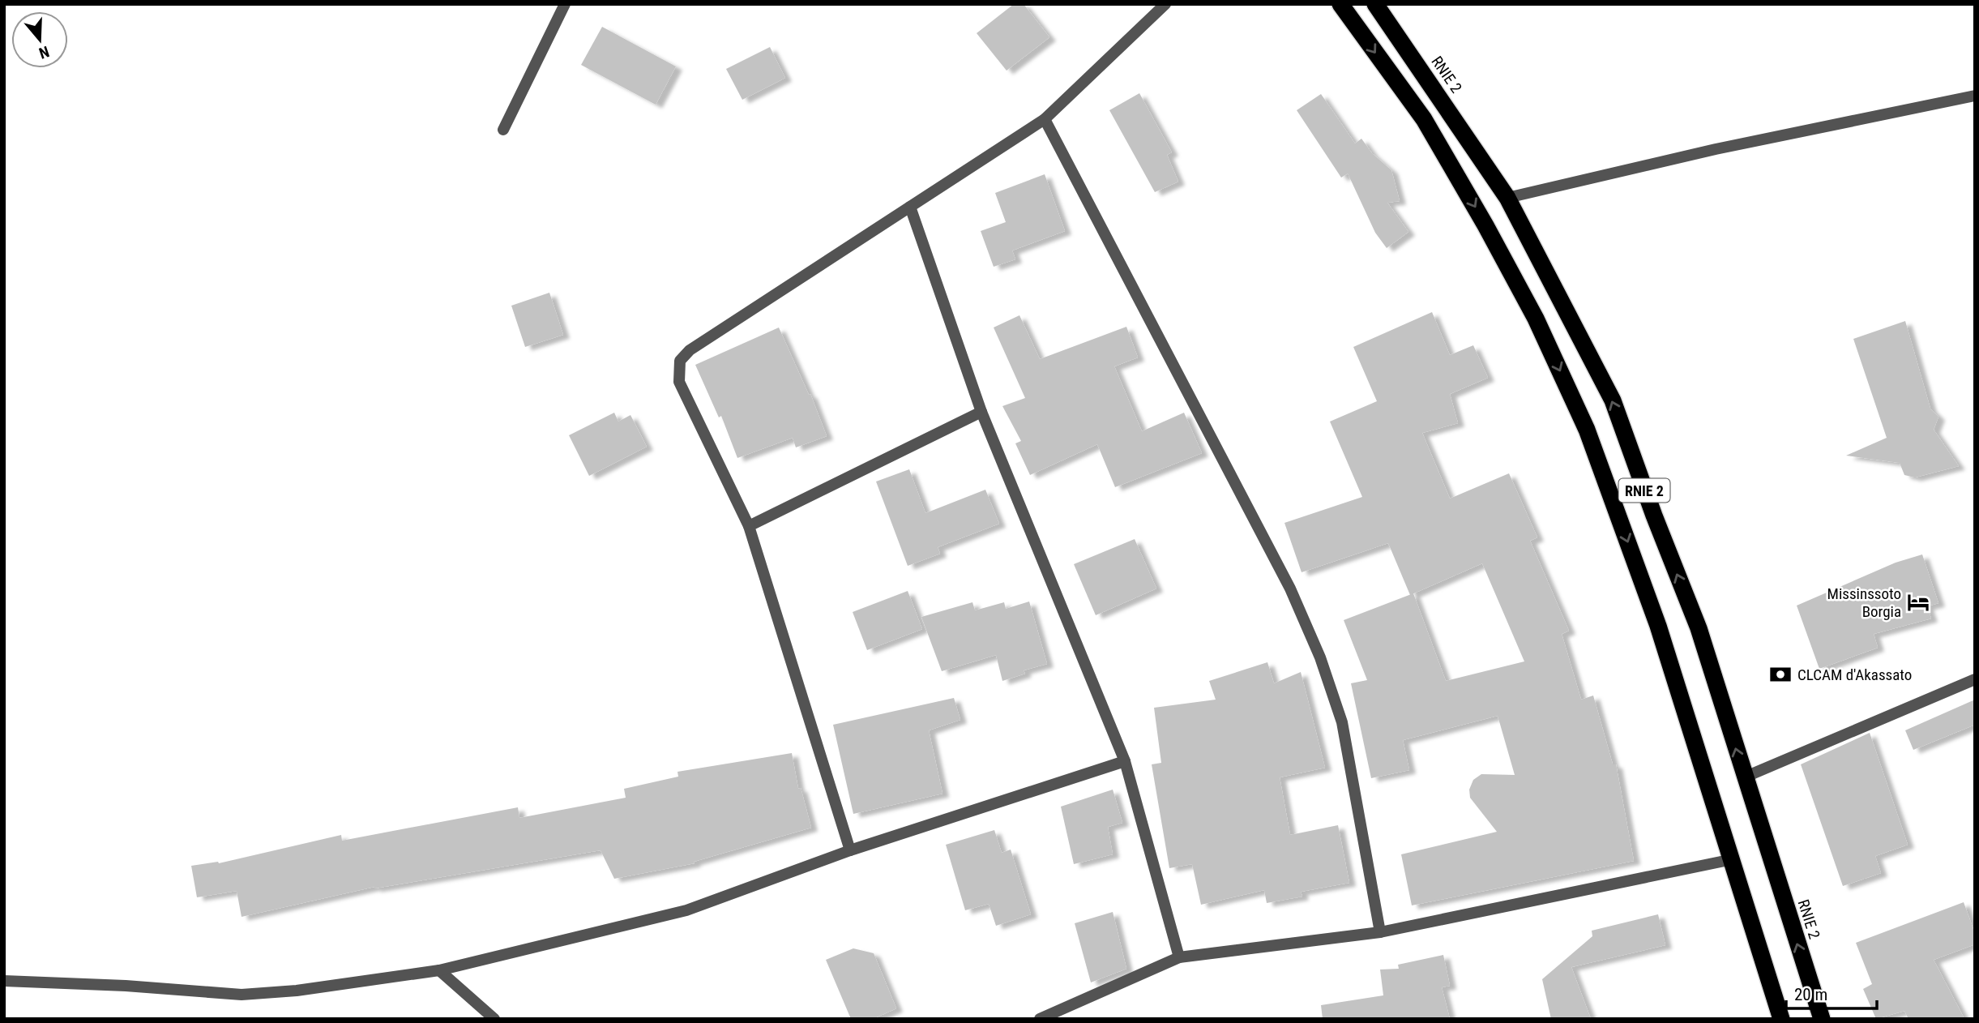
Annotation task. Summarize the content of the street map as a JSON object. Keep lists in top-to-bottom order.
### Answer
{
  "streets": {
    "highway": ["RNIE 2"]
  },
  "places": {
    "hotel": ["Missinssoto Borgia"],
    "bank": ["CLCAM d'Akassato"]
  },
  "scale_bar": "20 m",
  "north": "bottom"
}
